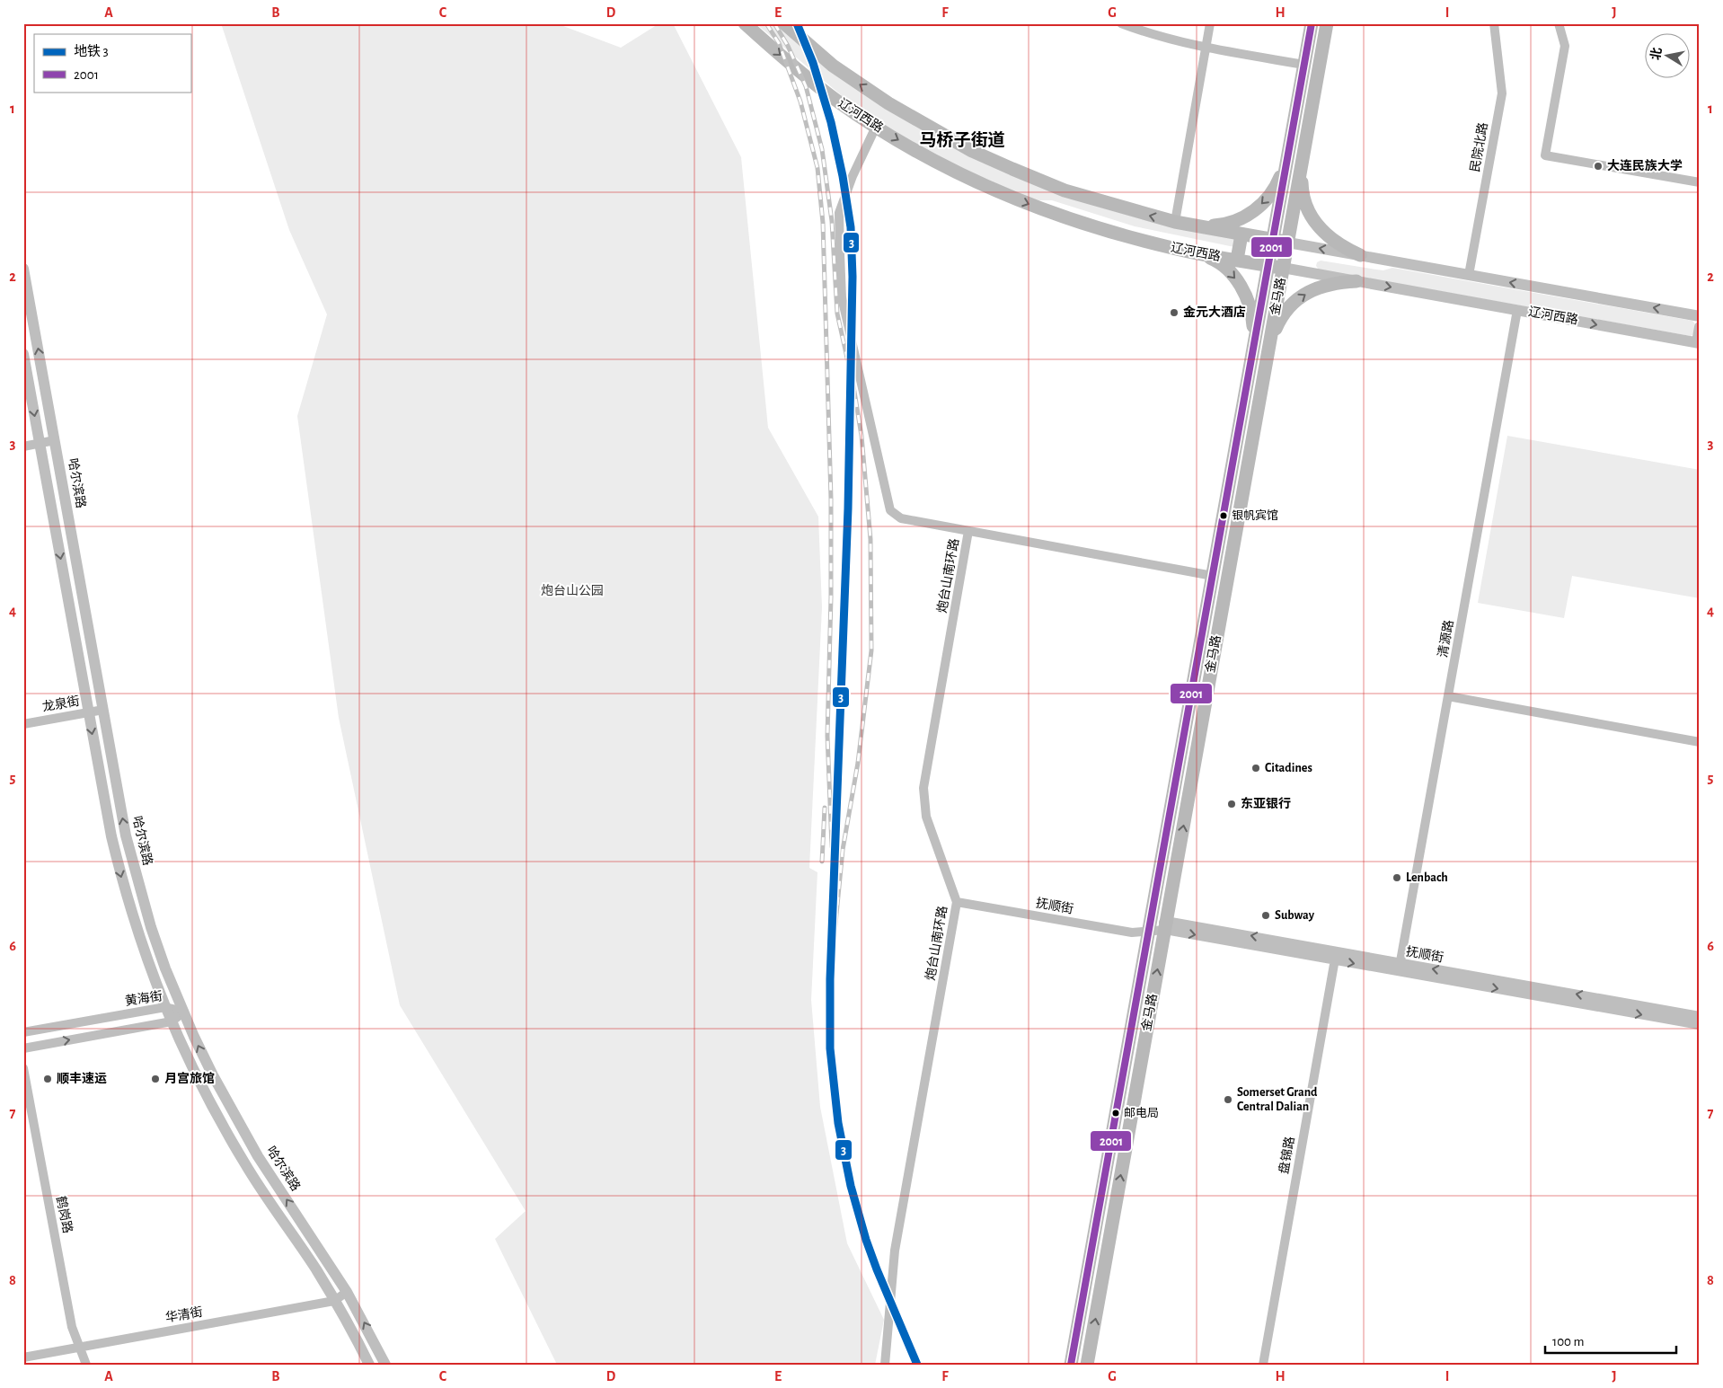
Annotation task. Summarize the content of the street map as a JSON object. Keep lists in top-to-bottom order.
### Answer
{
  "streets": {
    "main road": ["辽河西路", "金马路"],
    "street": [
      "民院北路",
      "哈尔滨路",
      "炮台山南环路",
      "清源路",
      "龙泉街",
      "抚顺街",
      "黄海街",
      "盘锦路",
      "鹤岗路",
      "华清街"
    ]
  },
  "crossings": [
    ["辽河西路", "民院北路"],
    ["辽河西路", "金马路"],
    ["辽河西路", "清源路"],
    ["金马路", "抚顺街"],
    ["哈尔滨路", "龙泉街"],
    ["哈尔滨路", "黄海街"],
    ["哈尔滨路", "华清街"],
    ["炮台山南环路", "抚顺街"],
    ["清源路", "抚顺街"],
    ["抚顺街", "盘锦路"],
    ["鹤岗路", "华清街"]
  ],
  "districts": ["马桥子街道"],
  "parks": ["炮台山公园"],
  "places": [
    "大连民族大学",
    "金元大酒店",
    "银帆宾馆",
    "Citadines",
    "东亚银行",
    "Lenbach",
    "Subway",
    "顺丰速运",
    "月宫旅馆",
    "Somerset Grand Central Dalian",
    "邮电局"
  ],
  "lines": ["metro line 3", "transit line 2001"],
  "legend": ["地铁 3", "2001"],
  "scale_bar": "100 m",
  "north": "left",
  "grid": {
    "columns": [
      "A",
      "B",
      "C",
      "D",
      "E",
      "F",
      "G",
      "H",
      "I",
      "J"
    ],
    "rows": [
      "1",
      "2",
      "3",
      "4",
      "5",
      "6",
      "7",
      "8"
    ]
  }
}
